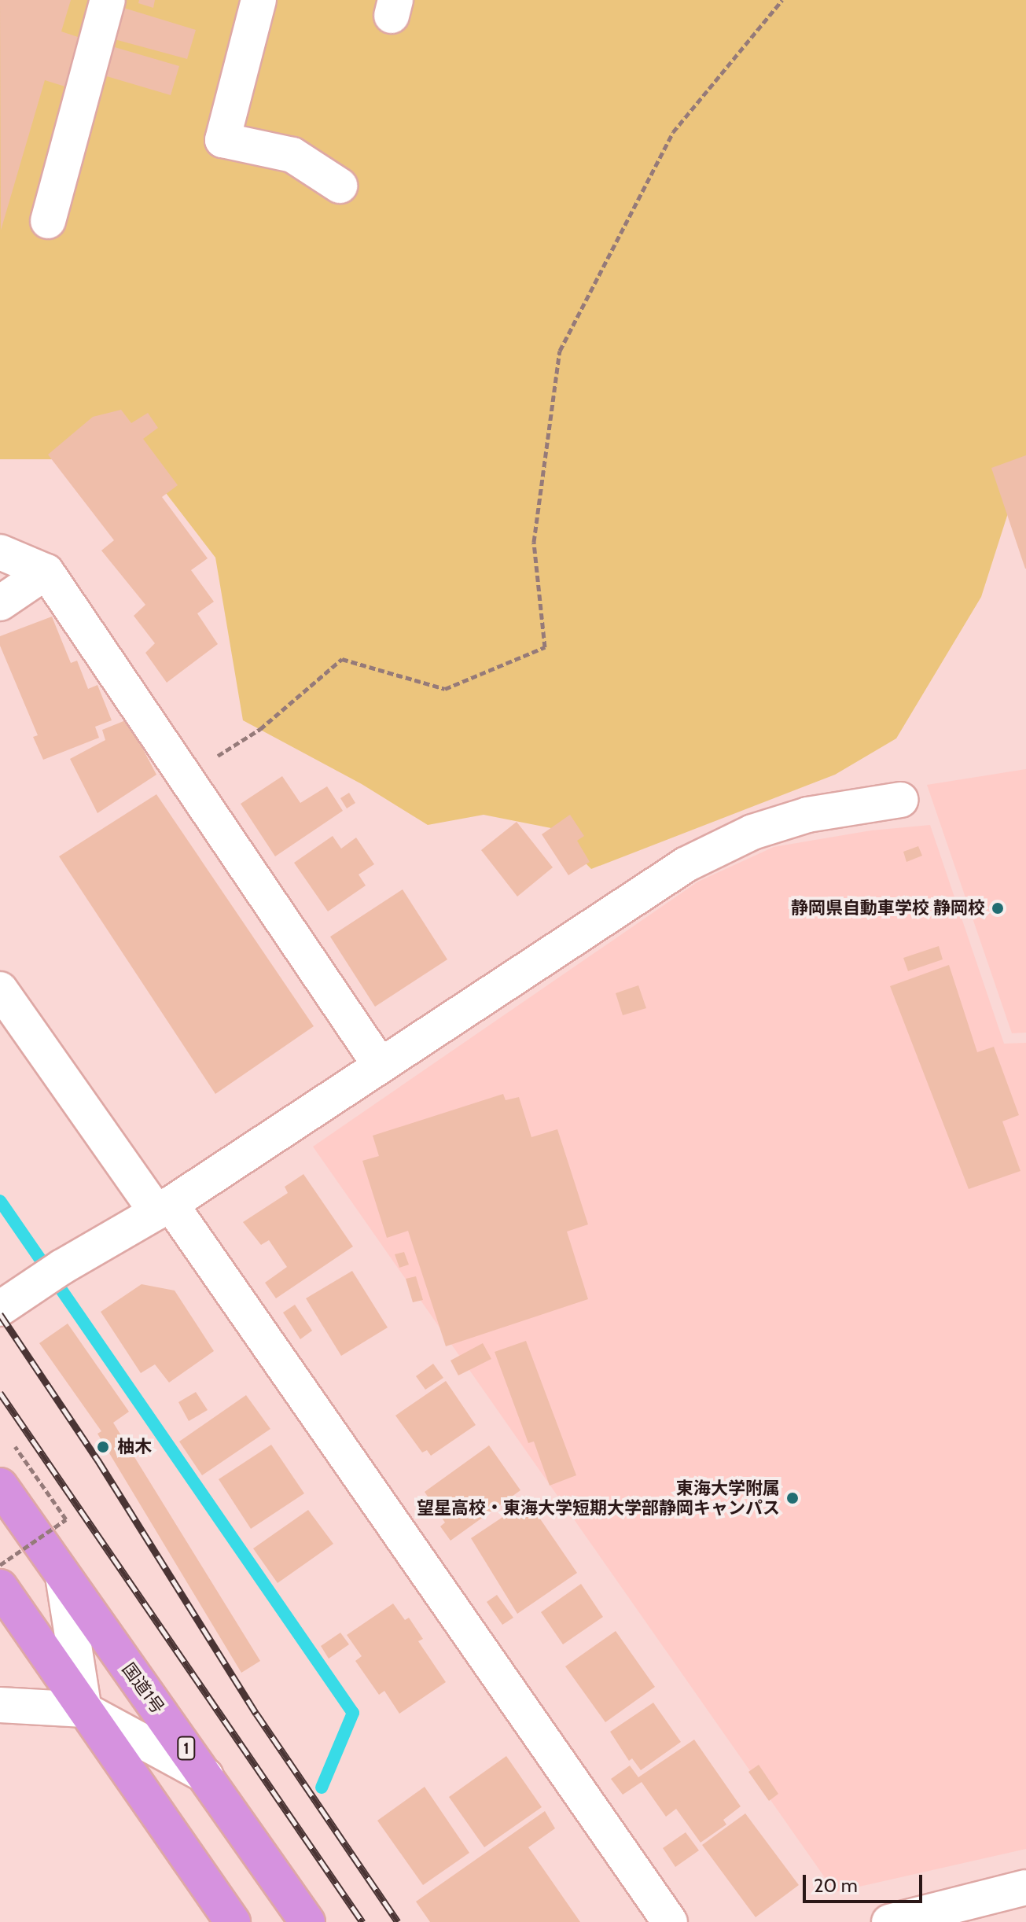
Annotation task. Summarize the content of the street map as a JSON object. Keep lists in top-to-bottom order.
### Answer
{
  "streets": {
    "highway": ["国道1号", "1"]
  },
  "places": ["静岡県自動車学校 静岡校", "柚木", "東海大学附属 望星高校・東海大学短期大学部静岡キャンパス"],
  "scale_bar": "20 m"
}
